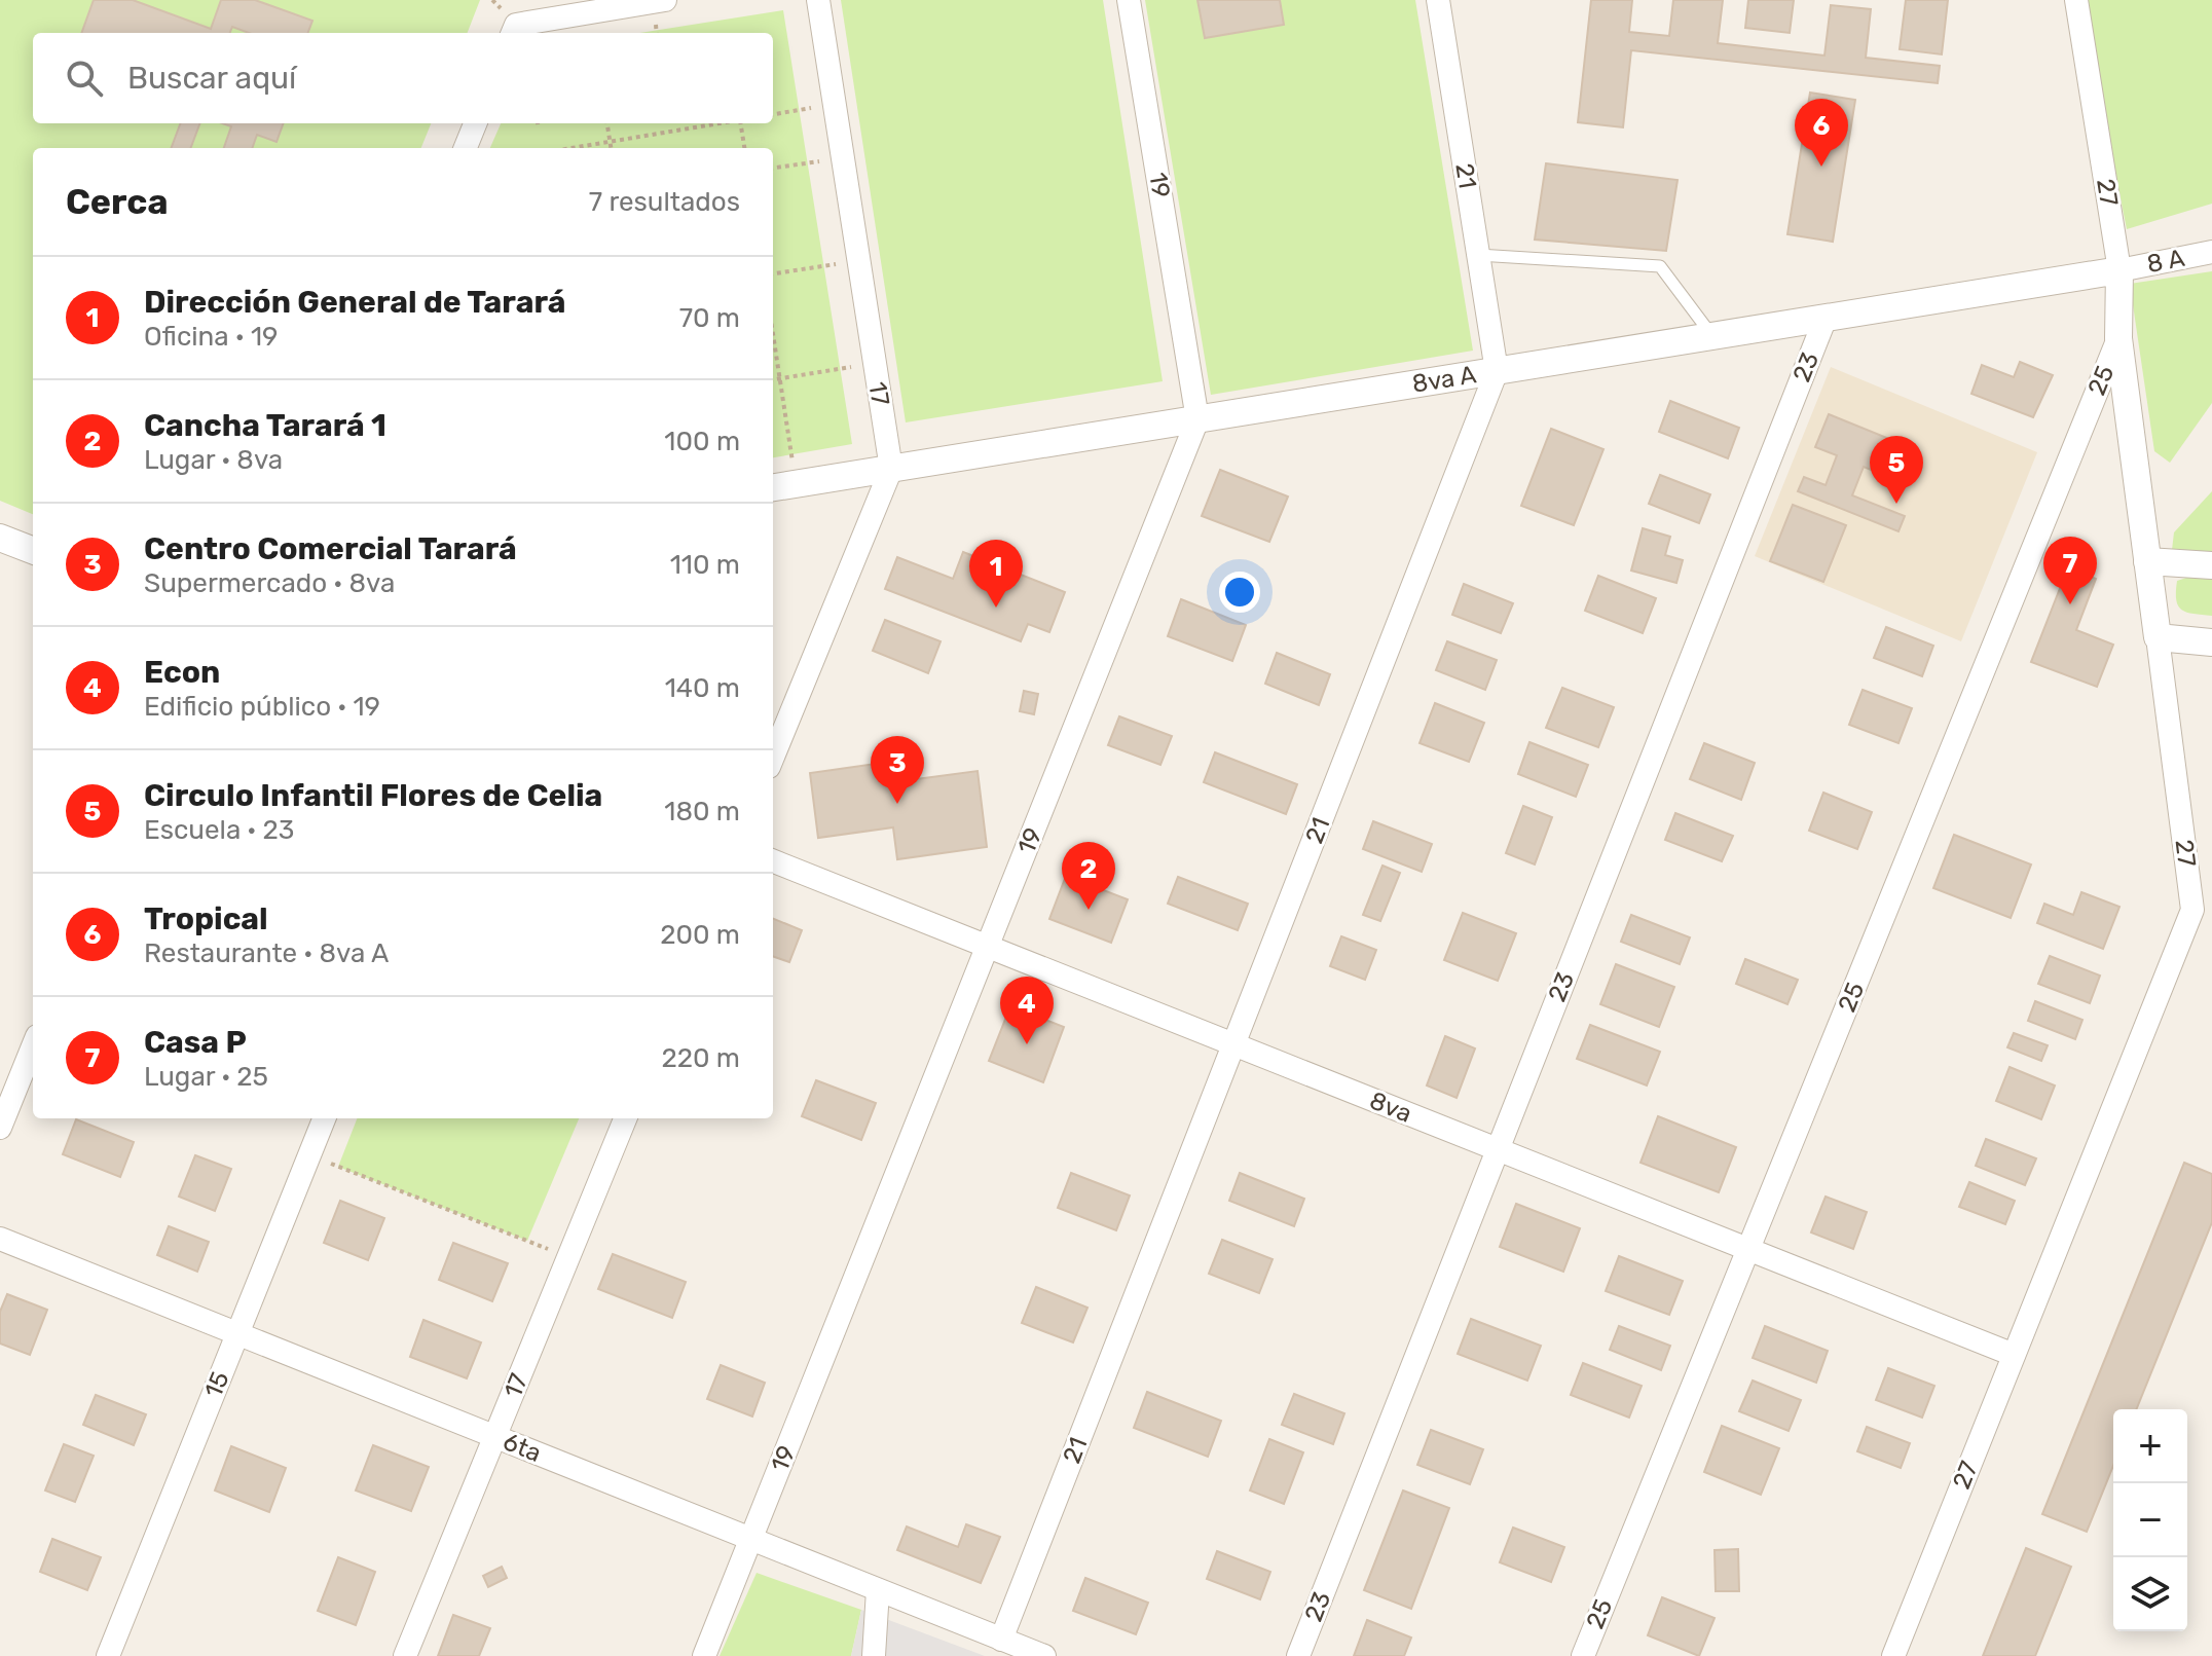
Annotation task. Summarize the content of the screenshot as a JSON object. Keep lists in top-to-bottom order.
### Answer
{
  "streets": {
    "street": [
      "21",
      "19",
      "27",
      "8 A",
      "23",
      "8va A",
      "25",
      "17",
      "8va",
      "15",
      "6ta"
    ]
  },
  "crossings": [
    ["21", "8va A"],
    ["21", "8va"],
    ["21", "6ta"],
    ["19", "8va A"],
    ["19", "8va"],
    ["19", "6ta"],
    ["27", "8 A"],
    ["27", "8va A"],
    ["27", "25"],
    ["27", "8va"],
    ["8 A", "8va A"],
    ["23", "8va A"],
    ["23", "8va"],
    ["8va A", "17"],
    ["25", "8va"],
    ["17", "6ta"],
    ["15", "6ta"]
  ],
  "page": {
    "search": "Buscar aquí",
    "pins": [
      "6",
      "5",
      "7",
      "1",
      "3",
      "2",
      "4"
    ],
    "heading": ["Cerca", "7 resultados"],
    "list": [
      {
        "mark": "1",
        "name": "Dirección General de Tarará",
        "note": "Oficina · 19",
        "value": "70 m"
      },
      {
        "mark": "2",
        "name": "Cancha Tarará 1",
        "note": "Lugar · 8va",
        "value": "100 m"
      },
      {
        "mark": "3",
        "name": "Centro Comercial Tarará",
        "note": "Supermercado · 8va",
        "value": "110 m"
      },
      {
        "mark": "4",
        "name": "Econ",
        "note": "Edificio público · 19",
        "value": "140 m"
      },
      {
        "mark": "5",
        "name": "Circulo Infantil Flores de Celia",
        "note": "Escuela · 23",
        "value": "180 m"
      },
      {
        "mark": "6",
        "name": "Tropical",
        "note": "Restaurante · 8va A",
        "value": "200 m"
      },
      {
        "mark": "7",
        "name": "Casa P",
        "note": "Lugar · 25",
        "value": "220 m"
      }
    ],
    "map_buttons": ["+", "−"]
  }
}
